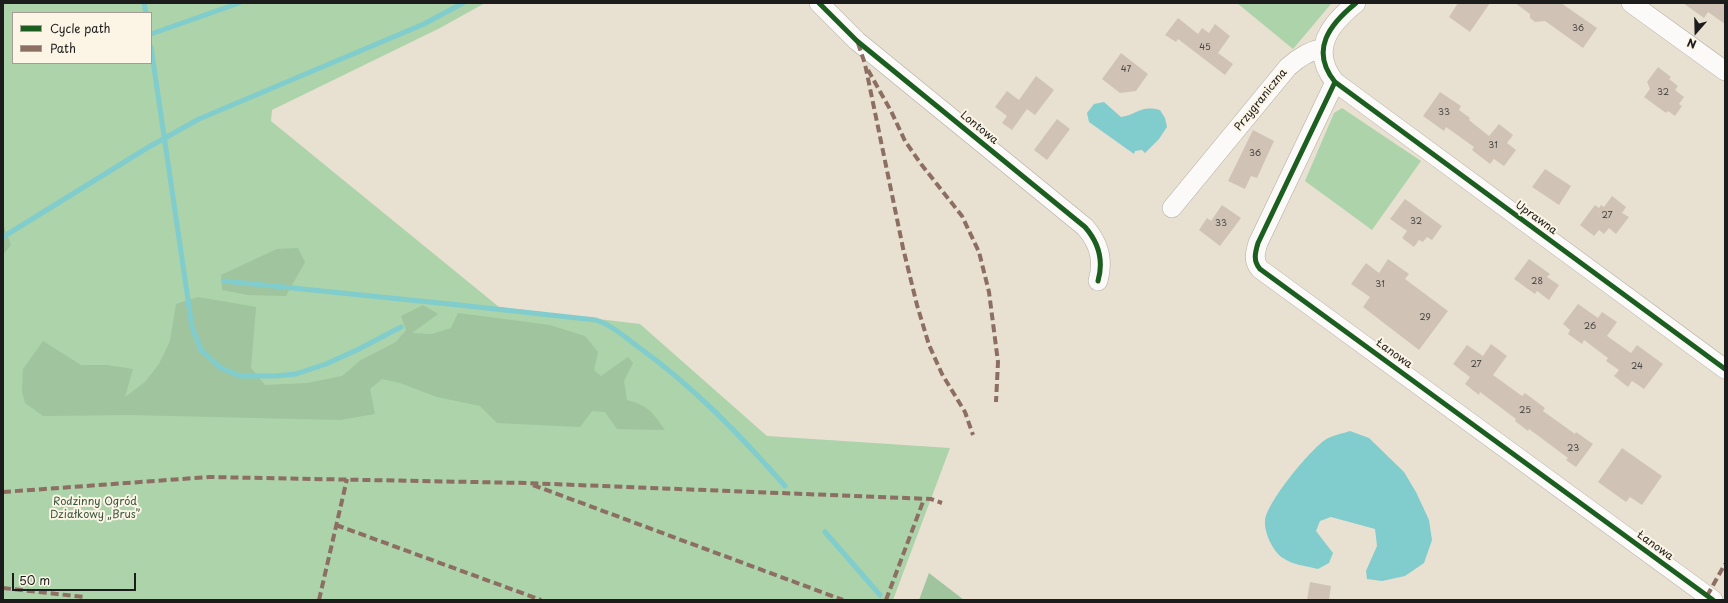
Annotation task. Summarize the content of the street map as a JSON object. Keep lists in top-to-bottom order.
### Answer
{
  "streets": {
    "street": [
      "Przygraniczna",
      "Lontowa",
      "Uprawna",
      "Łanowa"
    ]
  },
  "crossings": [
    ["Uprawna", "Łanowa"]
  ],
  "parks": ["Rodzinny Ogród Działkowy „Brus”"],
  "house_numbers": [
    "36",
    "45",
    "47",
    "32",
    "33",
    "31",
    "36",
    "27",
    "32",
    "33",
    "28",
    "31",
    "29",
    "26",
    "27",
    "24",
    "25",
    "23"
  ],
  "legend": ["Cycle path", "Path"],
  "scale_bar": "50 m",
  "north": "bottom"
}
